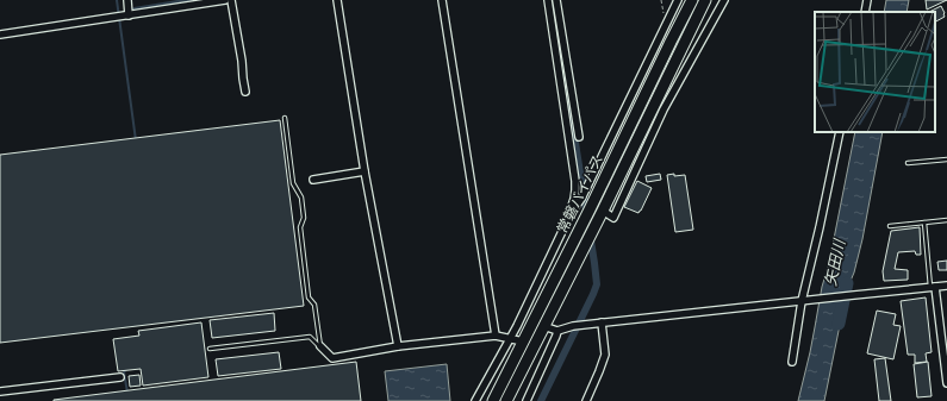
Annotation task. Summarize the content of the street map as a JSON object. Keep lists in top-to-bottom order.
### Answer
{
  "streets": {
    "highway": ["常磐バイパス"]
  },
  "water": ["矢田川"]
}
